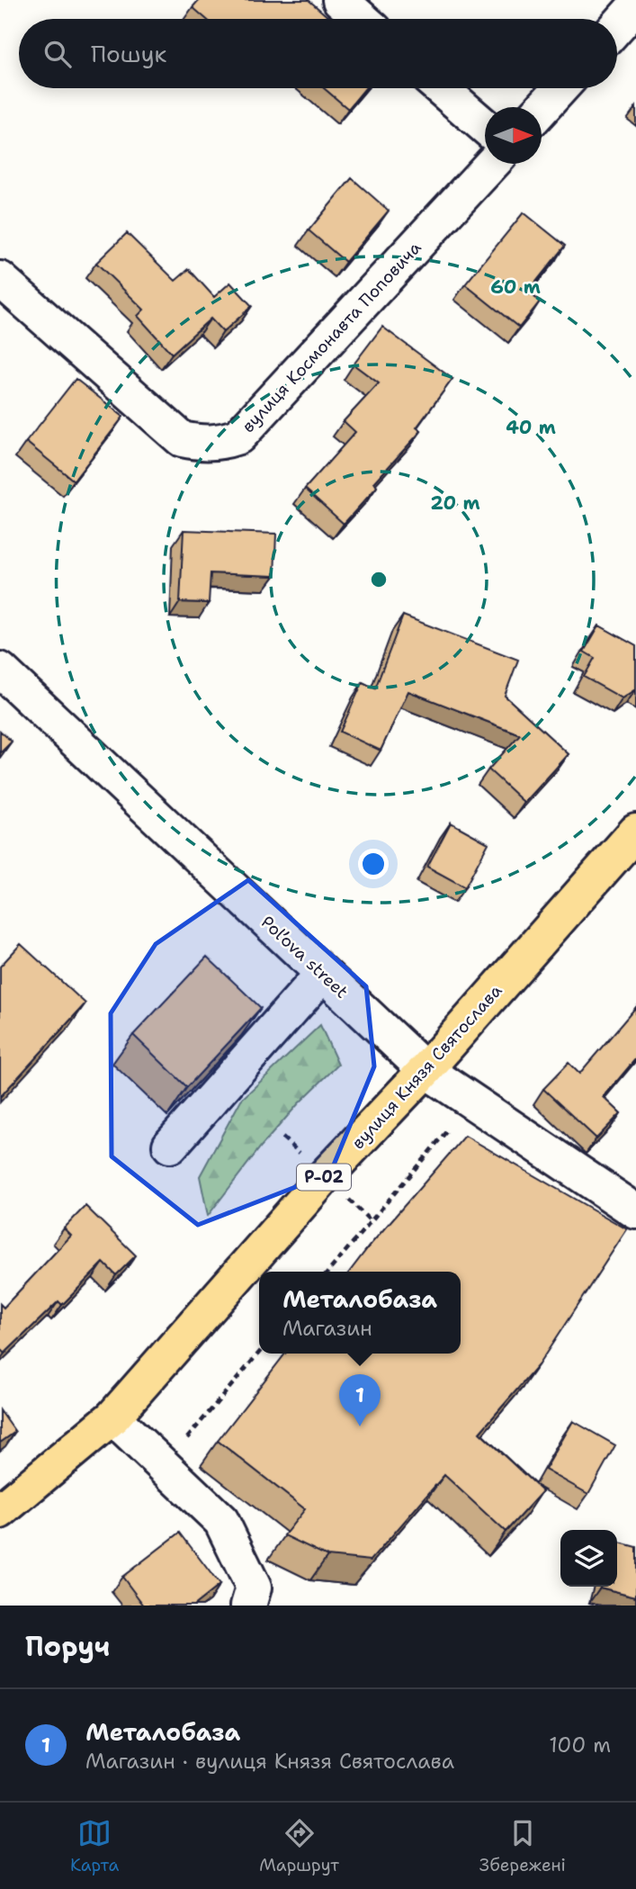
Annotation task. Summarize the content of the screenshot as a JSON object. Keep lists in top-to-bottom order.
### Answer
{
  "streets": {
    "main road": ["вулиця Князя Святослава", "Р-02"],
    "street": ["вулиця Космонавта Поповича", "Pol’ova street"]
  },
  "crossings": [
    ["Pol’ova street", "вулиця Князя Святослава"]
  ],
  "north": "right",
  "page": {
    "search": "Пошук",
    "popup": ["Металобаза", "Магазин"],
    "pins": "1",
    "heading": "Поруч",
    "list": [
      {
        "mark": "1",
        "name": "Металобаза",
        "note": "Магазин · вулиця Князя Святослава",
        "value": "100 m"
      }
    ],
    "nav": ["Карта", "Маршрут", "Збережені"]
  },
  "rings": ["60 m", "40 m", "20 m"]
}
